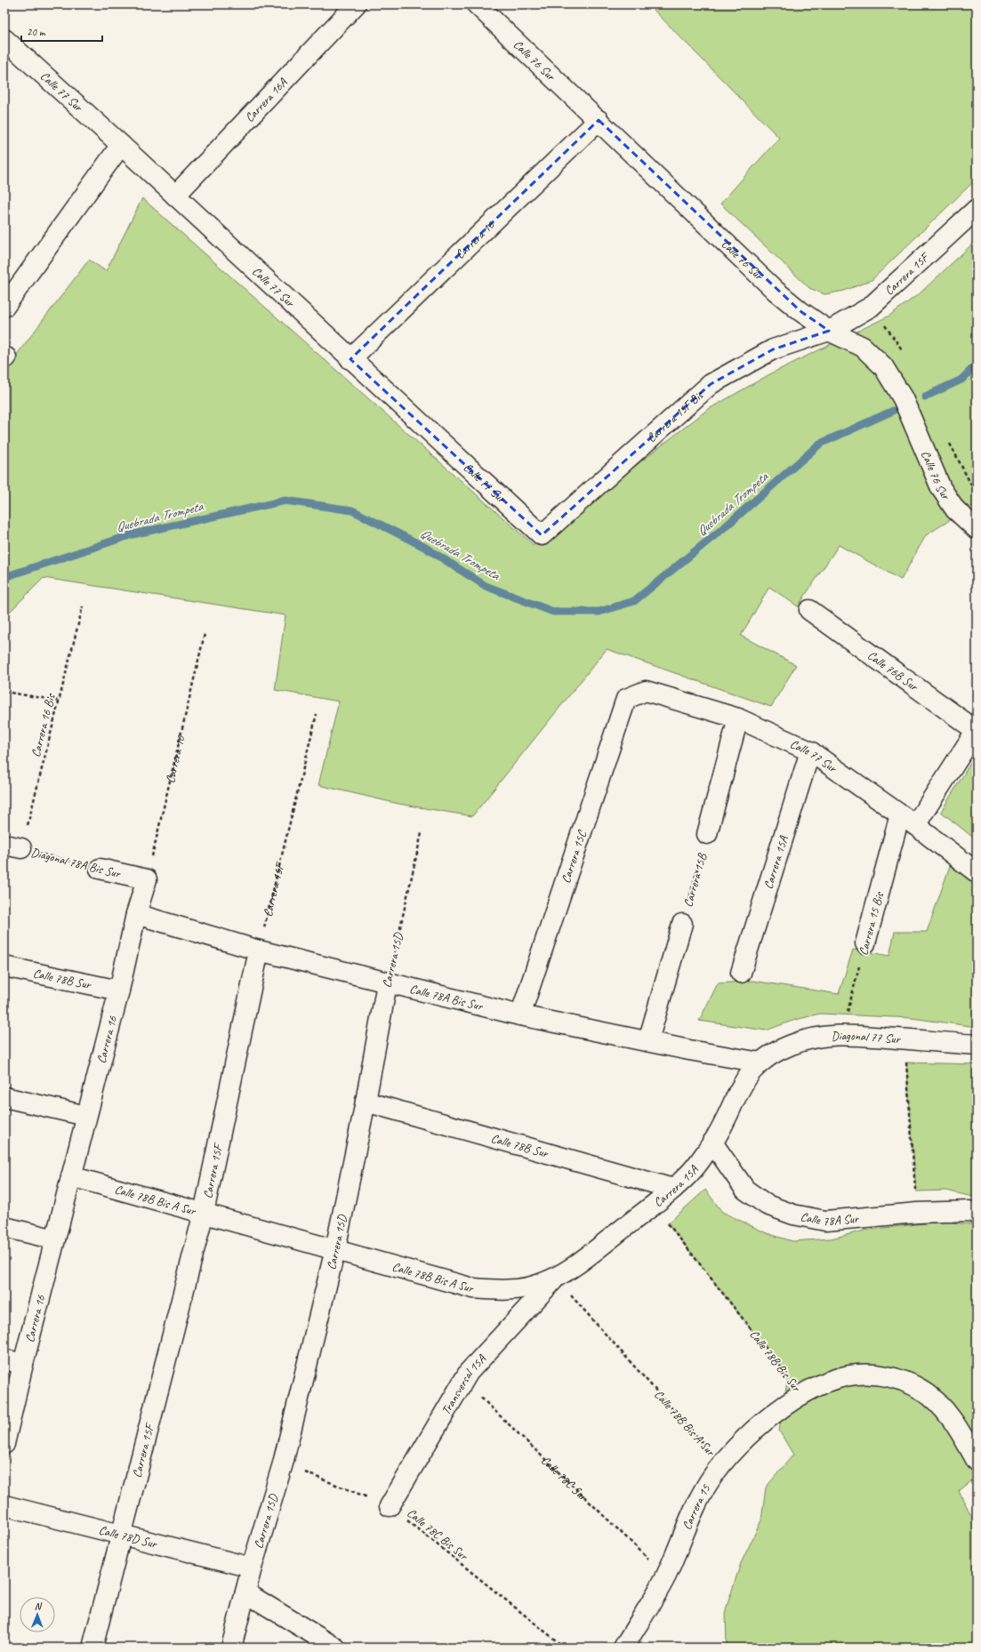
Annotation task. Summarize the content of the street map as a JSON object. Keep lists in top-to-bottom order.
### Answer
{
  "streets": {
    "street": [
      "Calle 76 Sur",
      "Calle 77 Sur",
      "Carrera 16A",
      "Carrera 16",
      "Carrera 15F",
      "Carrera 15F Bis",
      "Calle 76B Sur",
      "Carrera 15C",
      "Diagonal 78A Bis Sur",
      "Carrera 15A",
      "Carrera 15B",
      "Carrera 15 Bis",
      "Carrera 15D",
      "Calle 78B Sur",
      "Calle 78A Bis Sur",
      "Diagonal 77 Sur",
      "Calle 78B Bis A Sur",
      "Calle 78A Sur",
      "Calle 78B Bis Sur",
      "Transversal 15A",
      "Carrera 15",
      "Calle 78D Sur"
    ],
    "path": ["Carrera 16 Bis", "Calle 78C Sur", "Calle 78C Bis Sur"]
  },
  "crossings": [
    ["Calle 76 Sur", "Carrera 16"],
    ["Calle 76 Sur", "Carrera 15F"],
    ["Calle 76 Sur", "Carrera 15F Bis"],
    ["Calle 77 Sur", "Carrera 16A"],
    ["Calle 77 Sur", "Carrera 16"],
    ["Calle 77 Sur", "Carrera 15F Bis"],
    ["Calle 77 Sur", "Carrera 15C"],
    ["Calle 77 Sur", "Carrera 15A"],
    ["Calle 77 Sur", "Carrera 15 Bis"],
    ["Carrera 16", "Diagonal 78A Bis Sur"],
    ["Carrera 16", "Calle 78B Sur"],
    ["Carrera 16", "Calle 78A Bis Sur"],
    ["Carrera 16", "Calle 78B Bis A Sur"],
    ["Carrera 15F", "Carrera 15F Bis"],
    ["Carrera 15F", "Calle 78A Bis Sur"],
    ["Carrera 15F", "Calle 78B Bis A Sur"],
    ["Carrera 15F", "Calle 78D Sur"],
    ["Carrera 16 Bis", "Diagonal 78A Bis Sur"],
    ["Carrera 15C", "Calle 78A Bis Sur"],
    ["Carrera 15A", "Calle 78B Sur"],
    ["Carrera 15A", "Calle 78A Bis Sur"],
    ["Carrera 15A", "Diagonal 77 Sur"],
    ["Carrera 15A", "Calle 78B Bis A Sur"],
    ["Carrera 15A", "Calle 78A Sur"],
    ["Carrera 15A", "Calle 78B Bis Sur"],
    ["Carrera 15A", "Transversal 15A"],
    ["Carrera 15B", "Calle 78A Bis Sur"],
    ["Carrera 15 Bis", "Diagonal 77 Sur"],
    ["Carrera 15D", "Calle 78B Sur"],
    ["Carrera 15D", "Calle 78A Bis Sur"],
    ["Carrera 15D", "Calle 78B Bis A Sur"],
    ["Carrera 15D", "Calle 78C Bis Sur"],
    ["Carrera 15D", "Calle 78D Sur"],
    ["Calle 78A Bis Sur", "Diagonal 77 Sur"],
    ["Calle 78B Bis A Sur", "Transversal 15A"],
    ["Calle 78B Bis A Sur", "Carrera 15"],
    ["Calle 78B Bis Sur", "Carrera 15"],
    ["Transversal 15A", "Calle 78C Sur"],
    ["Transversal 15A", "Calle 78C Bis Sur"],
    ["Calle 78C Sur", "Carrera 15"]
  ],
  "water": ["Quebrada Trompeta"],
  "scale_bar": "20 m",
  "north": "top"
}
